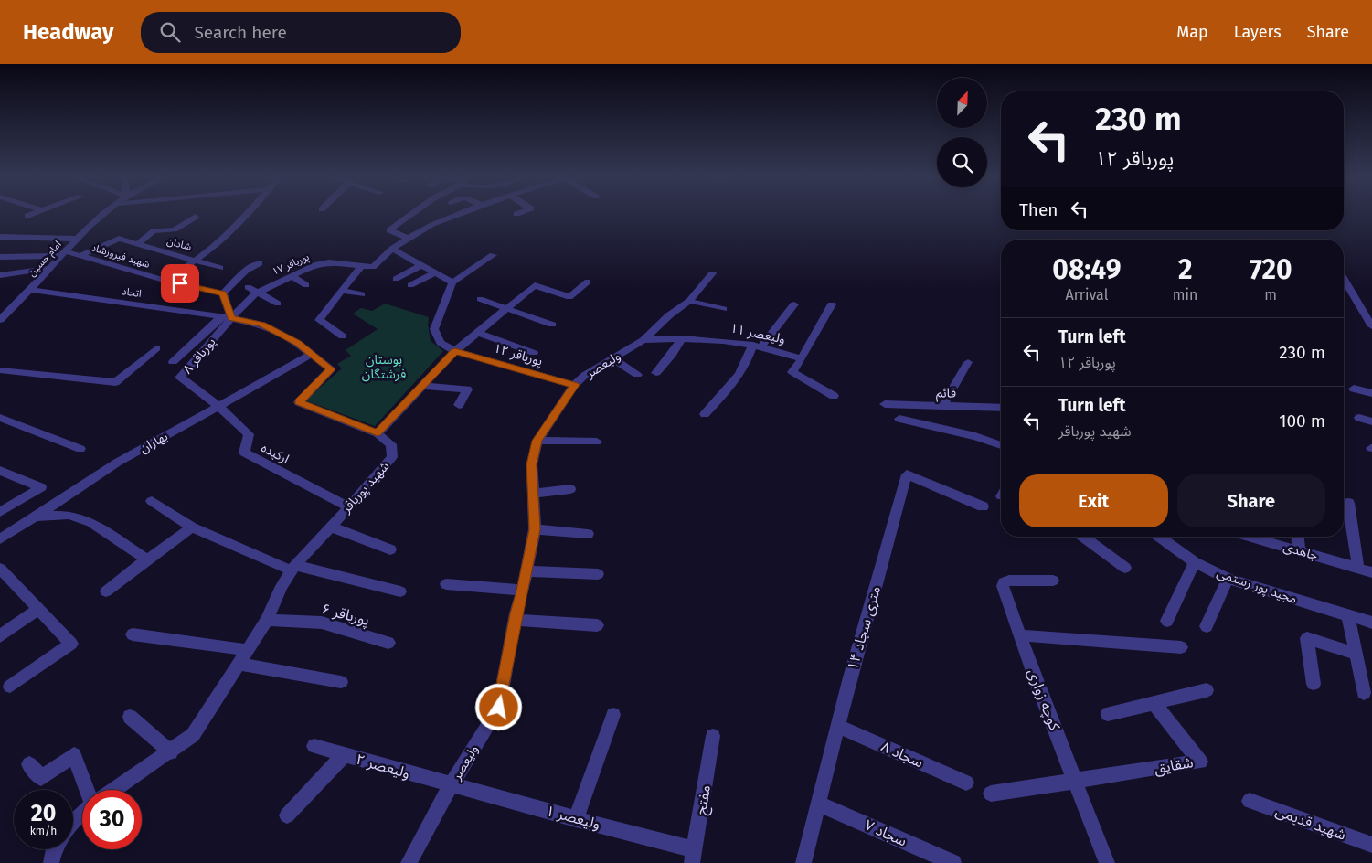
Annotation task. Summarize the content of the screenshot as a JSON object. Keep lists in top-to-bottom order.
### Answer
{
  "streets": {
    "street": [
      "شادان",
      "شهید فیروزشاد",
      "امام حسین",
      "پورباقر ۱۷",
      "اتحاد",
      "ولیعصر ۱۱",
      "پورباقر ۱۲",
      "پورباقر ۸",
      "ولیعصر",
      "قائم",
      "بهاران",
      "ارکیده",
      "شهید پورباقر",
      "جاهدی",
      "مجید پور رستمی",
      "پورباقر ۶",
      "۱۴ متری سجاد",
      "کوچه زواری",
      "سجاد ۸",
      "شقایق",
      "ولیعصر ۲",
      "مفتح",
      "ولیعصر ۱",
      "شهید قدیمی",
      "سجاد ۷"
    ]
  },
  "crossings": [
    ["شادان", "شهید فیروزشاد"],
    ["شهید فیروزشاد", "امام حسین"],
    ["امام حسین", "اتحاد"],
    ["پورباقر ۱۷", "اتحاد"],
    ["پورباقر ۱۷", "پورباقر ۸"],
    ["اتحاد", "پورباقر ۸"],
    ["اتحاد", "بهاران"],
    ["اتحاد", "شهید پورباقر"],
    ["ولیعصر ۱۱", "ولیعصر"],
    ["پورباقر ۱۲", "ولیعصر"],
    ["پورباقر ۸", "بهاران"],
    ["پورباقر ۸", "ارکیده"],
    ["ولیعصر", "ولیعصر ۲"],
    ["ولیعصر", "ولیعصر ۱"],
    ["بهاران", "ارکیده"],
    ["ارکیده", "شهید پورباقر"],
    ["شهید پورباقر", "پورباقر ۶"],
    ["۱۴ متری سجاد", "سجاد ۸"],
    ["۱۴ متری سجاد", "سجاد ۷"],
    ["کوچه زواری", "شقایق"],
    ["ولیعصر ۲", "ولیعصر ۱"],
    ["مفتح", "ولیعصر ۱"]
  ],
  "parks": ["بوستان فرشتگان"],
  "north": "top right",
  "page": {
    "header": "Headway",
    "search": "Search here",
    "nav": ["Map", "Layers", "Share"],
    "turn": ["230 m", "پورباقر ۱۲"],
    "then": "Then",
    "eta": [
      "08:49",
      "Arrival",
      "2",
      "min",
      "720",
      "m"
    ],
    "list": [
      {
        "name": "Turn left",
        "note": "پورباقر ۱۲",
        "value": "230 m"
      },
      {
        "name": "Turn left",
        "note": "شهید پورباقر",
        "value": "100 m"
      }
    ],
    "buttons": ["Exit", "Share"],
    "speed": "20 km/h",
    "limit": "30"
  }
}
